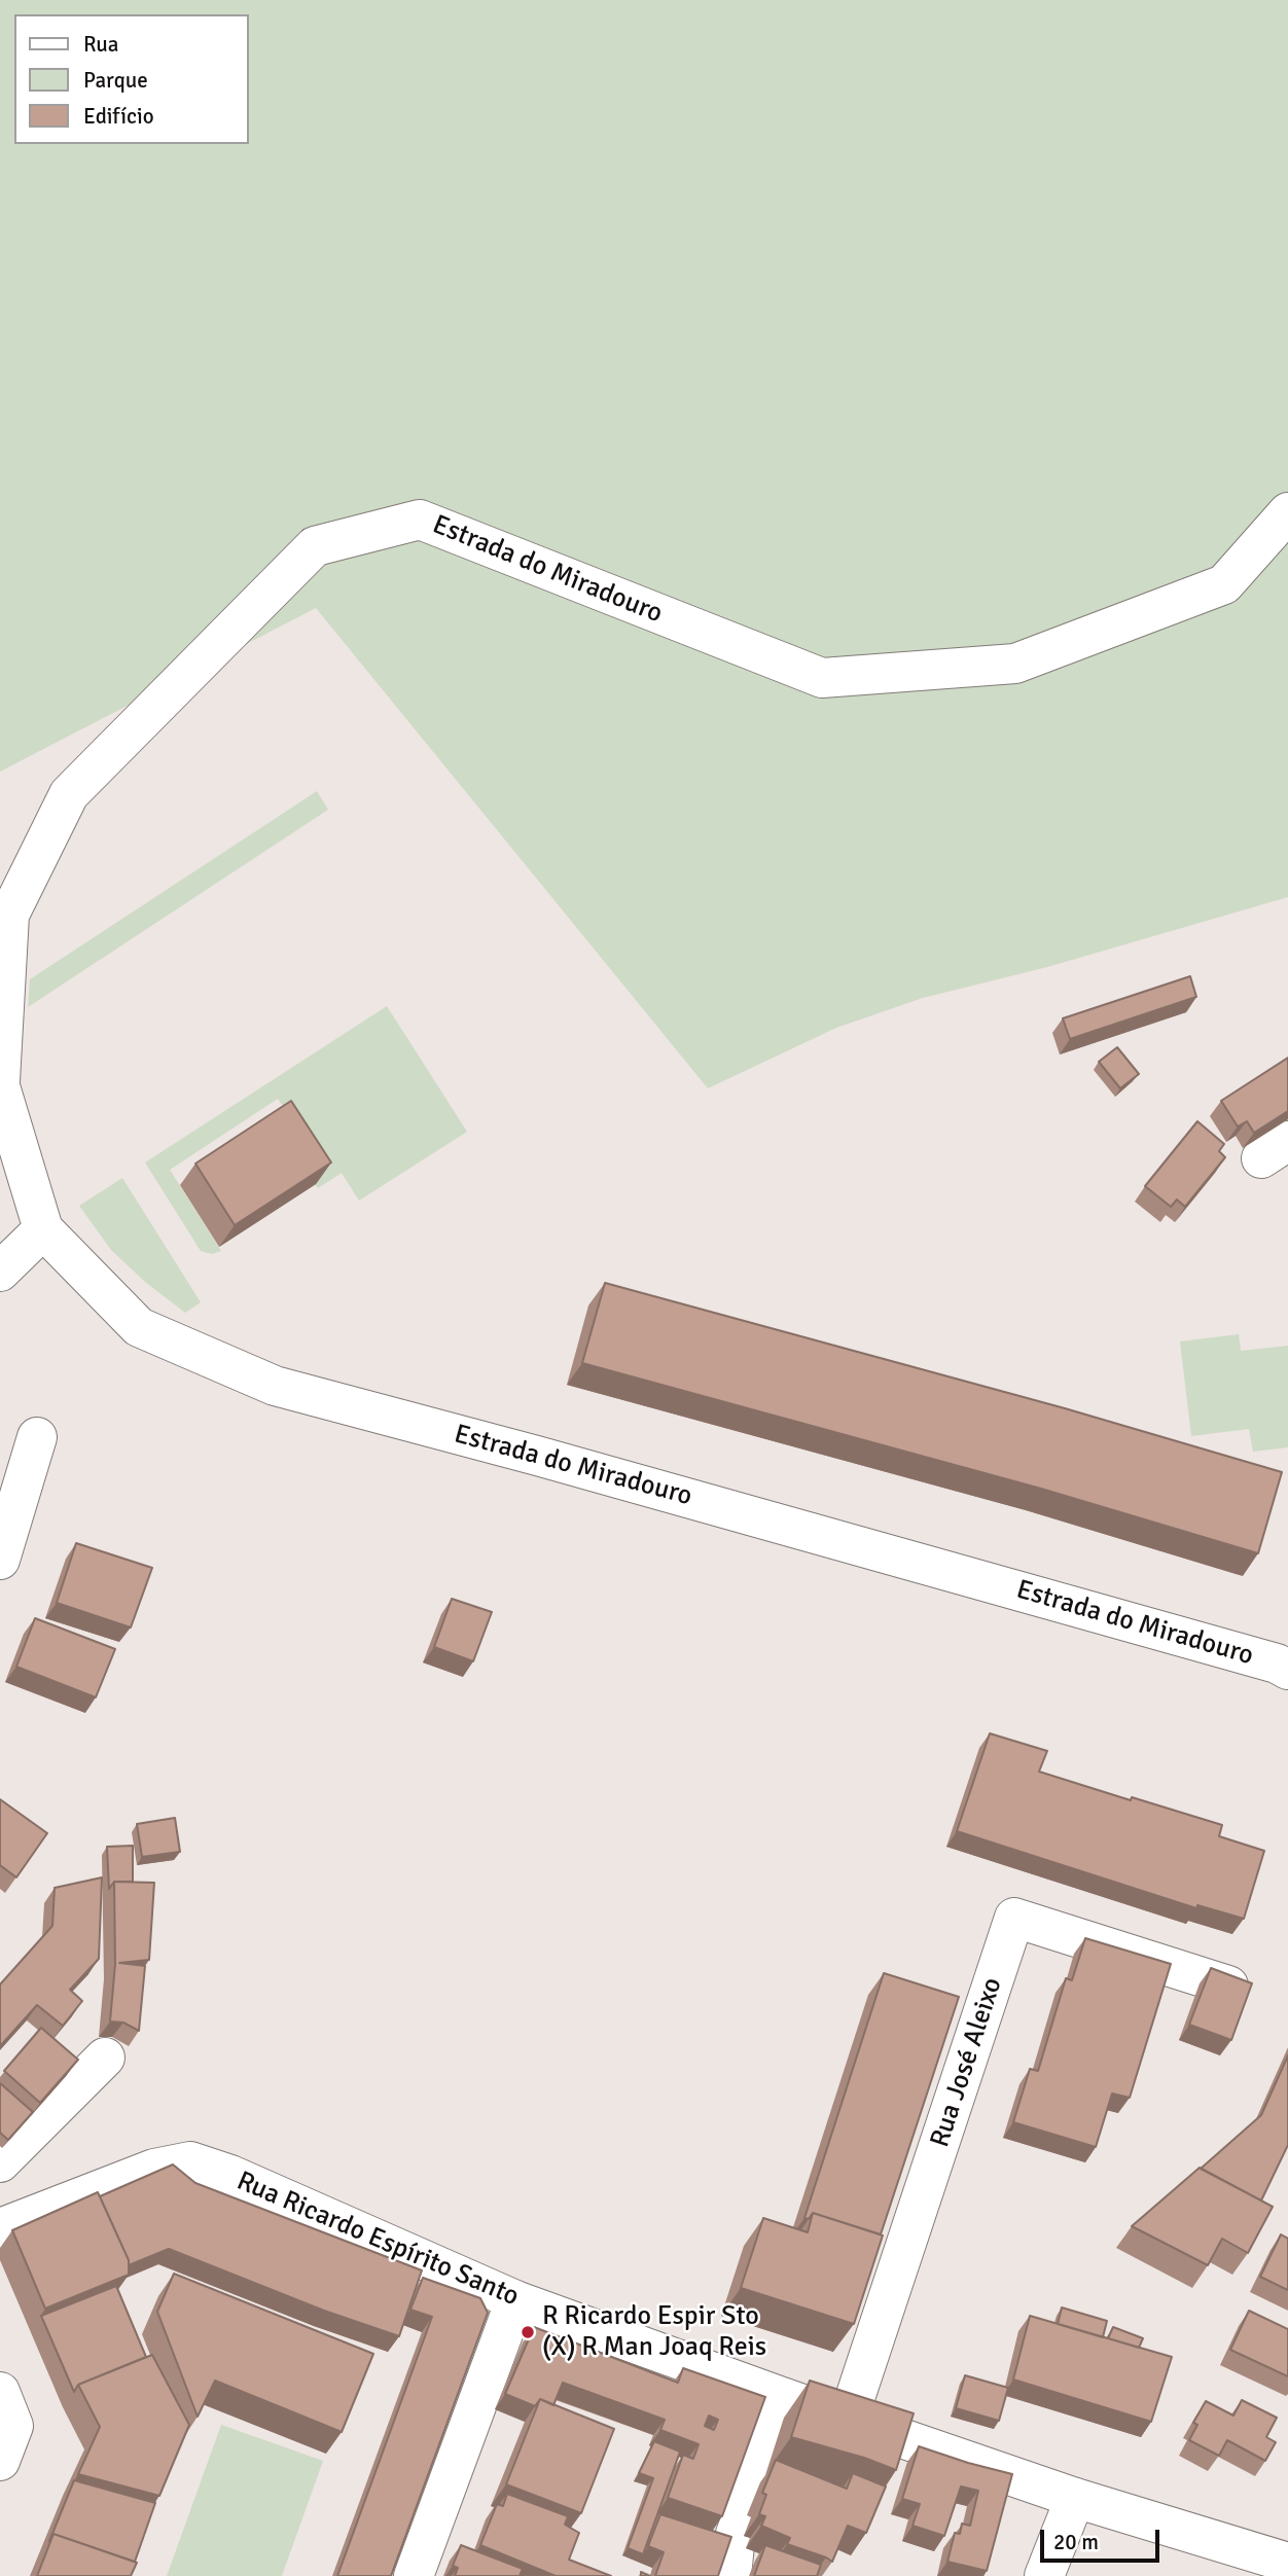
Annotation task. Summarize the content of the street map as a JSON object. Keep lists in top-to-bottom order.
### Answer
{
  "streets": {
    "street": ["Estrada do Miradouro", "Rua José Aleixo", "Rua Ricardo Espírito Santo"]
  },
  "crossings": [
    ["Rua José Aleixo", "Rua Ricardo Espírito Santo"]
  ],
  "places": ["R Ricardo Espir Sto (X) R Man Joaq Reis"],
  "legend": ["Rua", "Parque", "Edifício"],
  "scale_bar": "20 m"
}
